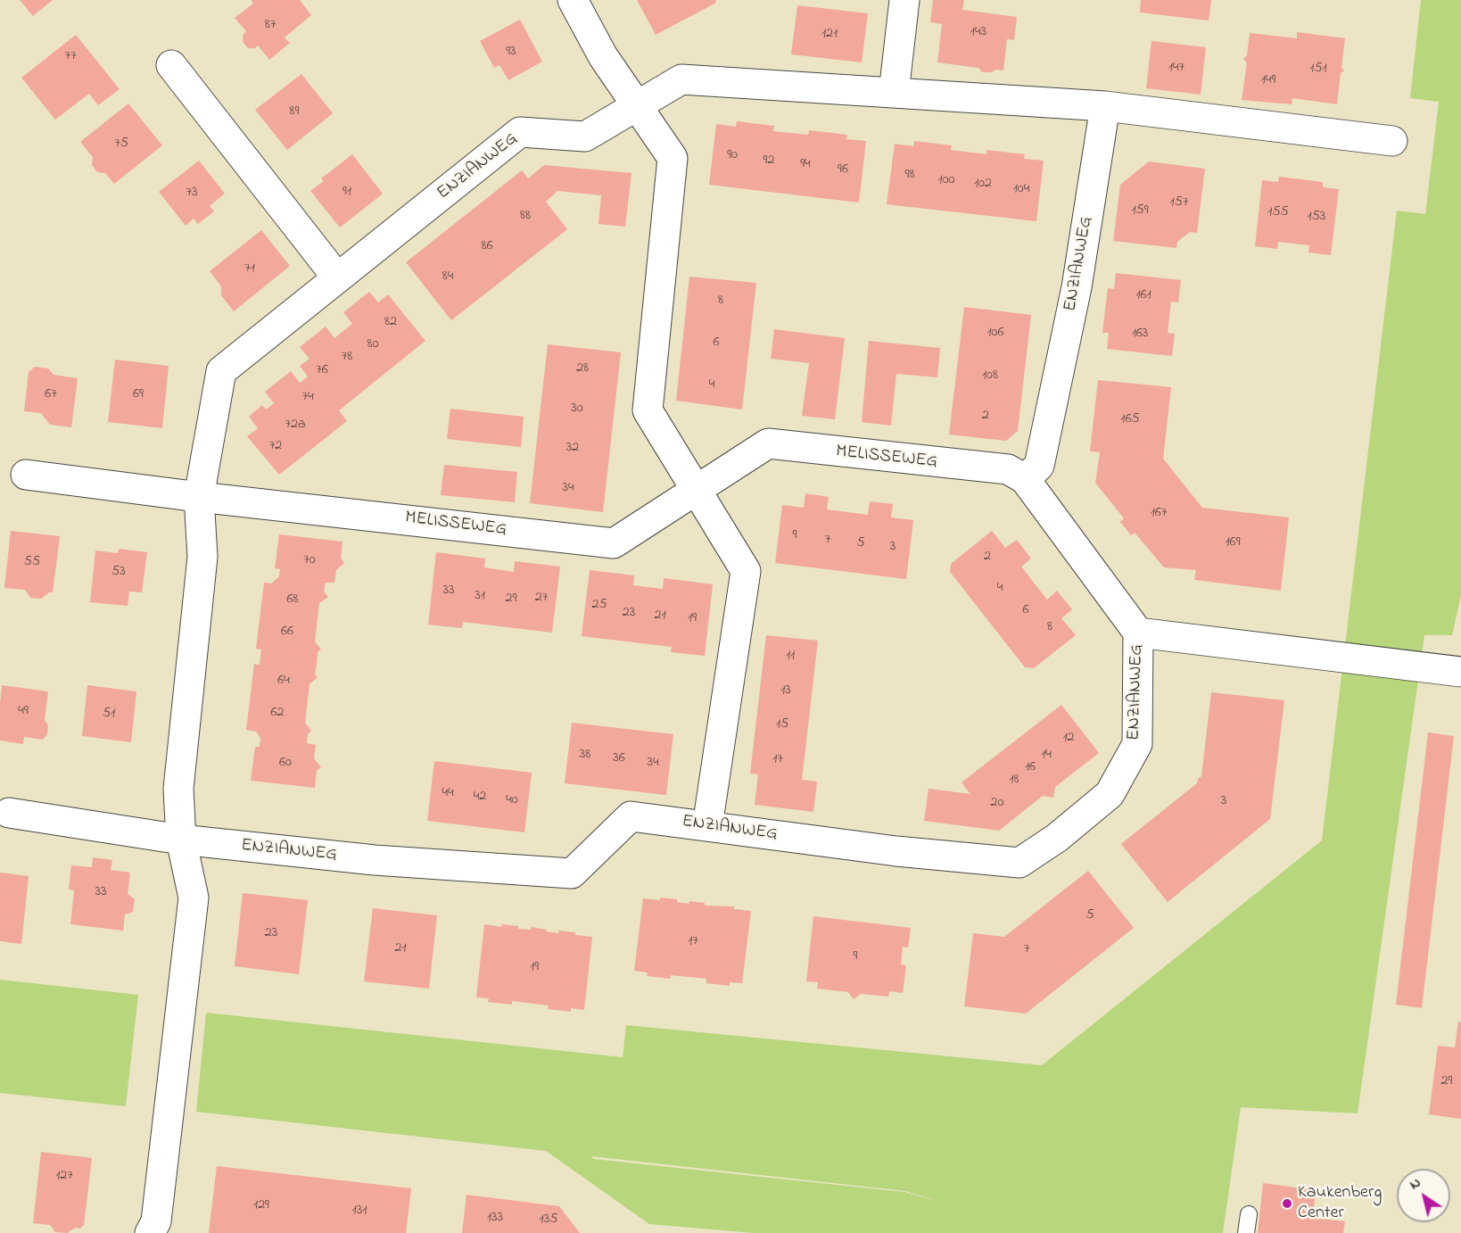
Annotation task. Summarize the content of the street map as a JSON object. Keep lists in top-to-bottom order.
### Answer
{
  "streets": {
    "street": ["ENZIANWEG", "MELISSEWEG"]
  },
  "crossings": [
    ["ENZIANWEG", "MELISSEWEG"]
  ],
  "places": ["Kaukenberg Center"],
  "house_numbers": [
    "87",
    "143",
    "121",
    "93",
    "77",
    "147",
    "151",
    "149",
    "89",
    "75",
    "90",
    "92",
    "94",
    "96",
    "98",
    "100",
    "102",
    "104",
    "91",
    "73",
    "157",
    "159",
    "155",
    "88",
    "153",
    "86",
    "71",
    "84",
    "161",
    "8",
    "82",
    "106",
    "163",
    "6",
    "80",
    "78",
    "28",
    "76",
    "108",
    "4",
    "67",
    "69",
    "74",
    "30",
    "2",
    "165",
    "72a",
    "72",
    "32",
    "34",
    "167",
    "9",
    "7",
    "169",
    "5",
    "3",
    "2",
    "70",
    "55",
    "53",
    "4",
    "33",
    "31",
    "27",
    "29",
    "68",
    "25",
    "6",
    "23",
    "21",
    "19",
    "8",
    "66",
    "11",
    "64",
    "13",
    "49",
    "62",
    "51",
    "15",
    "12",
    "38",
    "14",
    "36",
    "17",
    "60",
    "34",
    "16",
    "18",
    "44",
    "42",
    "40",
    "3",
    "20",
    "33",
    "5",
    "23",
    "17",
    "21",
    "7",
    "9",
    "19",
    "29",
    "127",
    "129",
    "131",
    "133",
    "135"
  ],
  "north": "top left"
}
